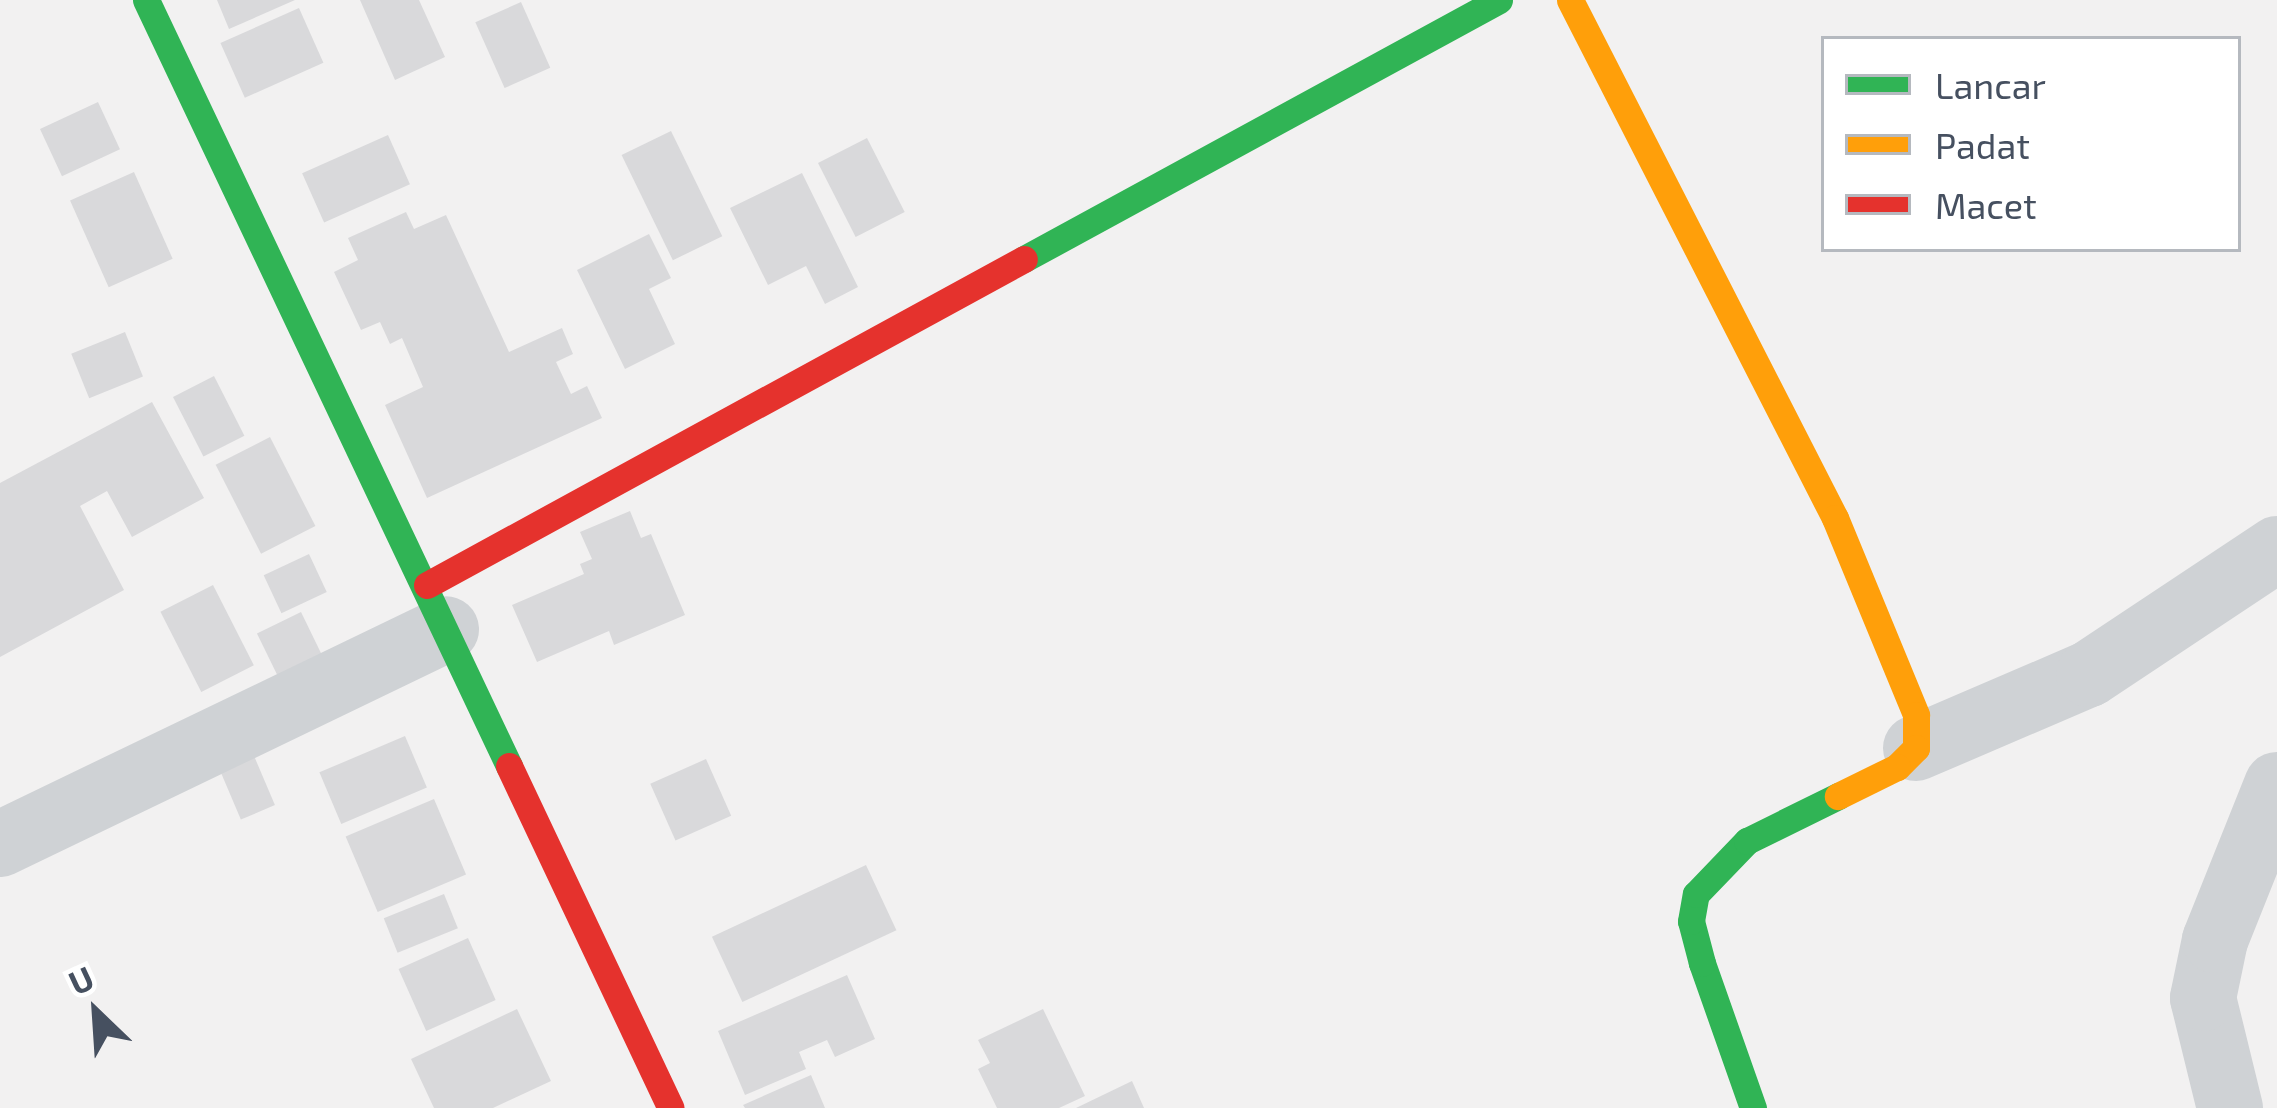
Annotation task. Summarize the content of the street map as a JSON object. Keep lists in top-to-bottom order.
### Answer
{
  "legend": ["Lancar", "Padat", "Macet"],
  "north": "top left"
}
